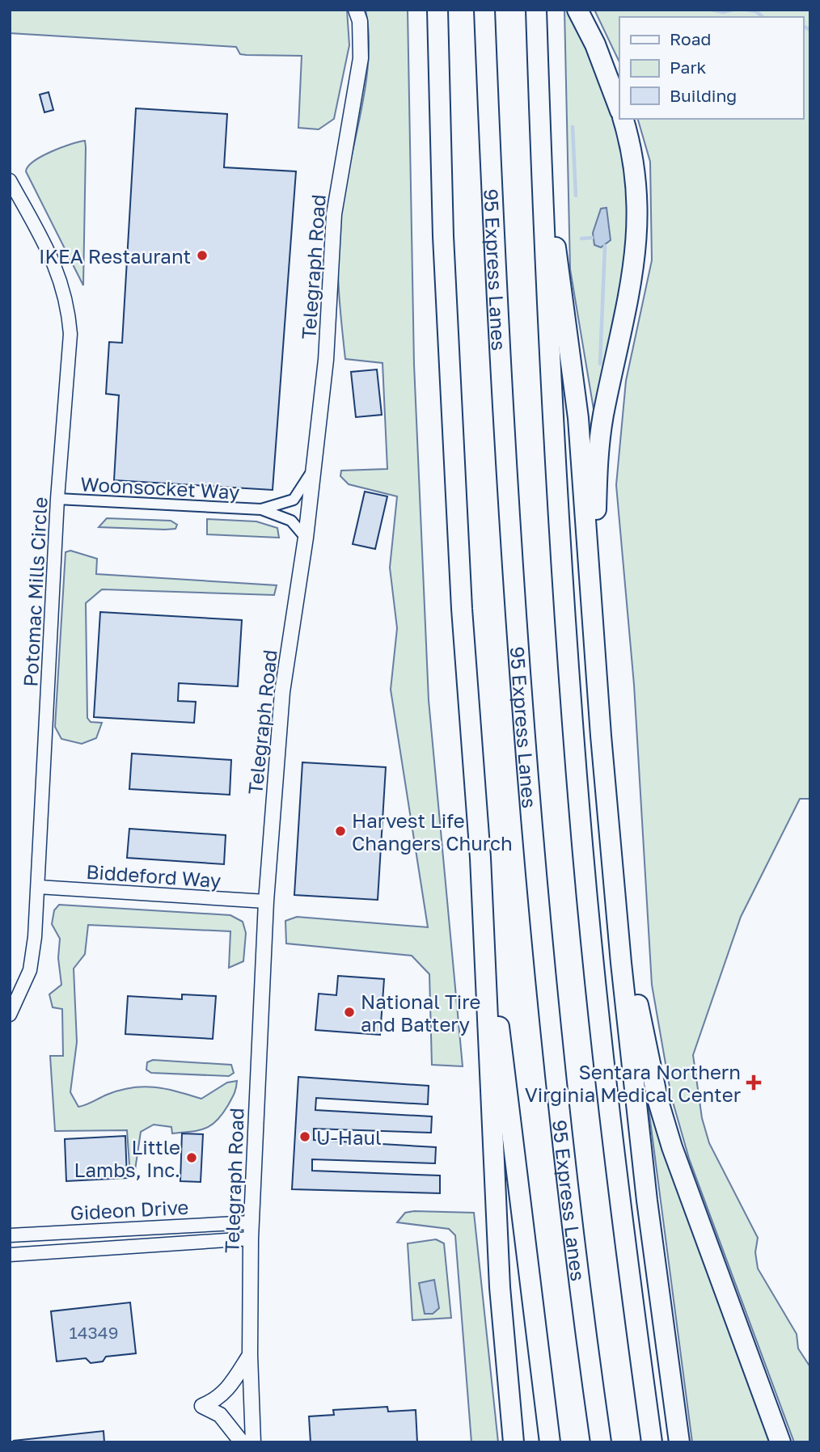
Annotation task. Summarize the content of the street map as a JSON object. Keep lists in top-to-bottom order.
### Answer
{
  "streets": {
    "highway": ["95 Express Lanes"],
    "main road": ["Telegraph Road"],
    "street": [
      "Woonsocket Way",
      "Potomac Mills Circle",
      "Biddeford Way",
      "Gideon Drive"
    ]
  },
  "crossings": [
    ["Telegraph Road", "Woonsocket Way"],
    ["Telegraph Road", "Biddeford Way"],
    ["Telegraph Road", "Gideon Drive"],
    ["Woonsocket Way", "Potomac Mills Circle"],
    ["Potomac Mills Circle", "Biddeford Way"]
  ],
  "places": {
    "other": [
      "IKEA Restaurant",
      "Harvest Life Changers Church",
      "National Tire and Battery",
      "U-Haul",
      "Little Lambs, Inc."
    ],
    "health": ["Sentara Northern Virginia Medical Center"]
  },
  "house_numbers": ["14349"],
  "legend": ["Road", "Park", "Building"]
}
